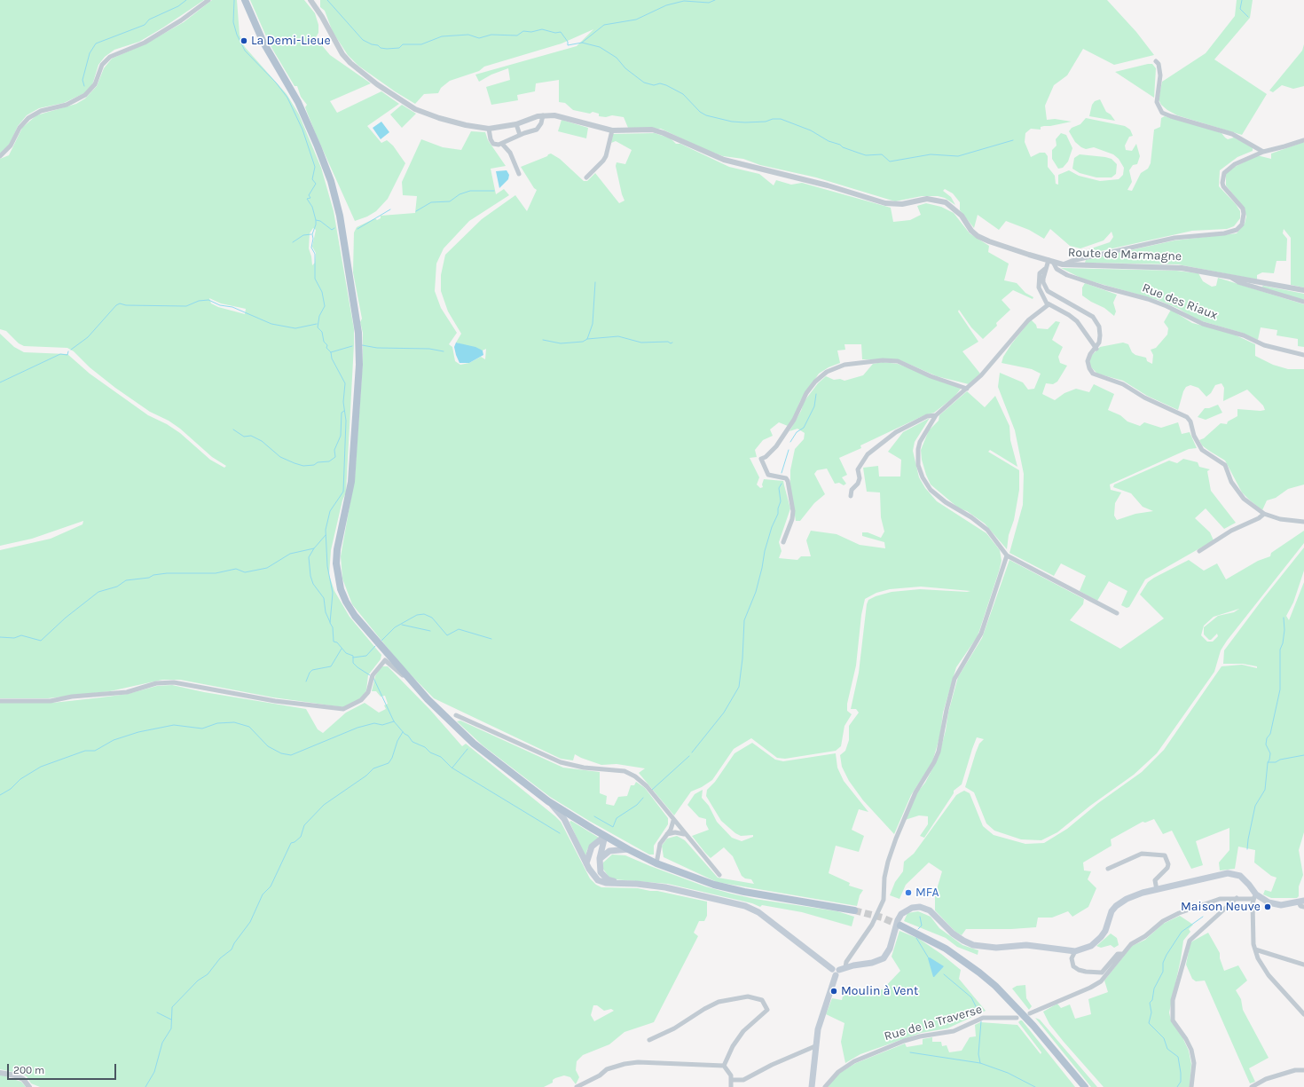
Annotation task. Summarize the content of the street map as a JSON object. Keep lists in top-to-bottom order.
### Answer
{
  "streets": {
    "street": ["Route de Marmagne", "Rue des Riaux", "Rue de la Traverse"]
  },
  "crossings": [
    ["Route de Marmagne", "Rue des Riaux"]
  ],
  "places": [
    "La Demi-Lieue",
    "MFA",
    "Maison Neuve",
    "Moulin à Vent"
  ],
  "scale_bar": "200 m"
}
